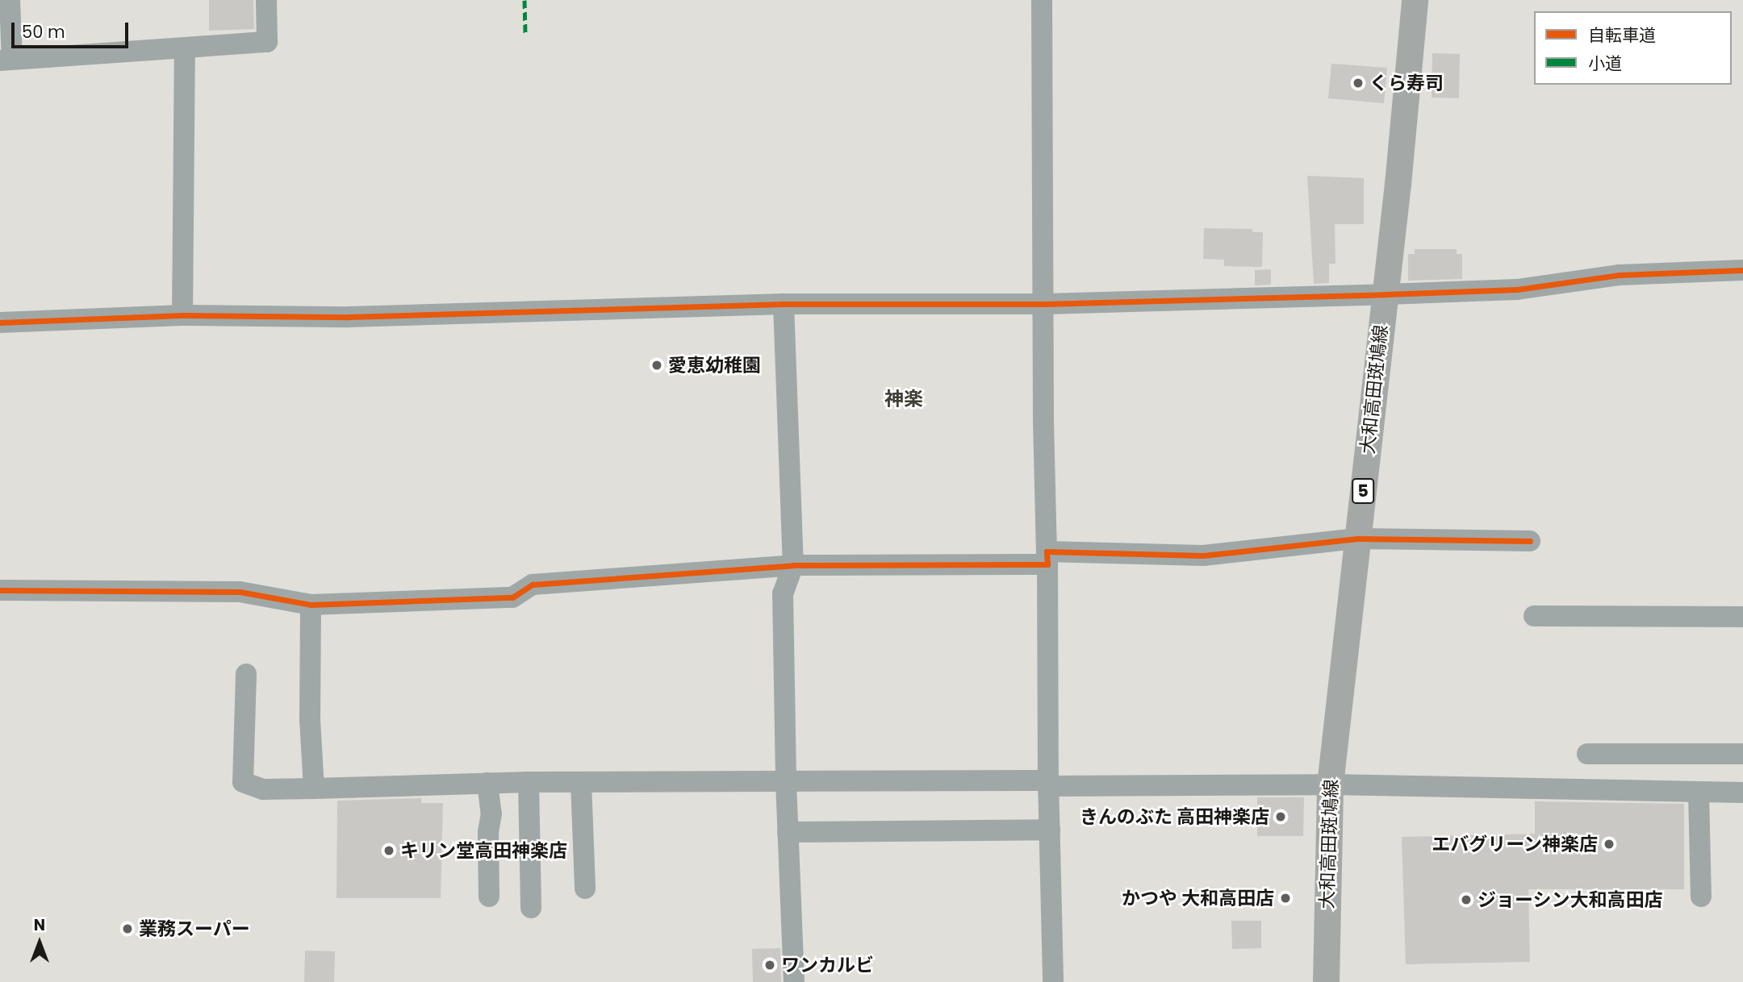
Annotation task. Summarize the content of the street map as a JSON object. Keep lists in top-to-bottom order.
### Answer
{
  "streets": {
    "main road": ["大和高田斑鳩線", "5"]
  },
  "districts": ["神楽"],
  "places": [
    "くら寿司",
    "愛恵幼稚園",
    "きんのぶた 高田神楽店",
    "エバグリーン神楽店",
    "キリン堂高田神楽店",
    "かつや 大和高田店",
    "ジョーシン大和高田店",
    "業務スーパー",
    "ワンカルビ"
  ],
  "legend": ["自転車道", "小道"],
  "scale_bar": "50 m",
  "north": "top"
}
